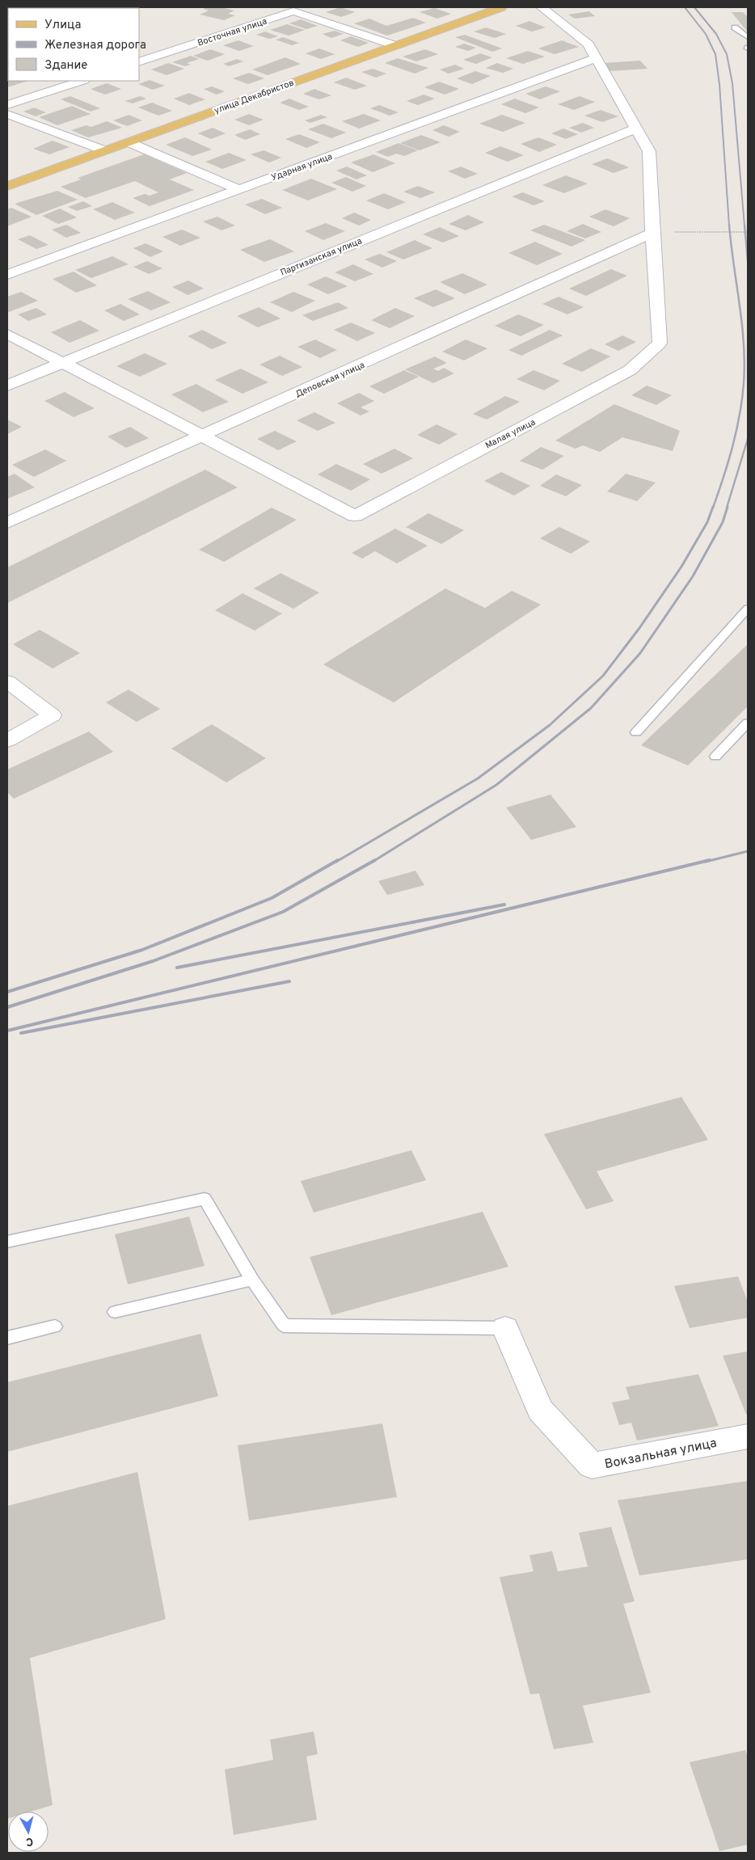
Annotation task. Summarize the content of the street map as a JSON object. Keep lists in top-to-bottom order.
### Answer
{
  "streets": {
    "main road": ["улица Декабристов"],
    "street": [
      "Восточная улица",
      "Ударная улица",
      "Партизанская улица",
      "Деповская улица",
      "Малая улица",
      "Вокзальная улица"
    ]
  },
  "crossings": [
    ["Восточная улица", "улица Декабристов"],
    ["Деповская улица", "Малая улица"]
  ],
  "legend": ["Улица", "Железная дорога", "Здание"],
  "north": "bottom"
}
